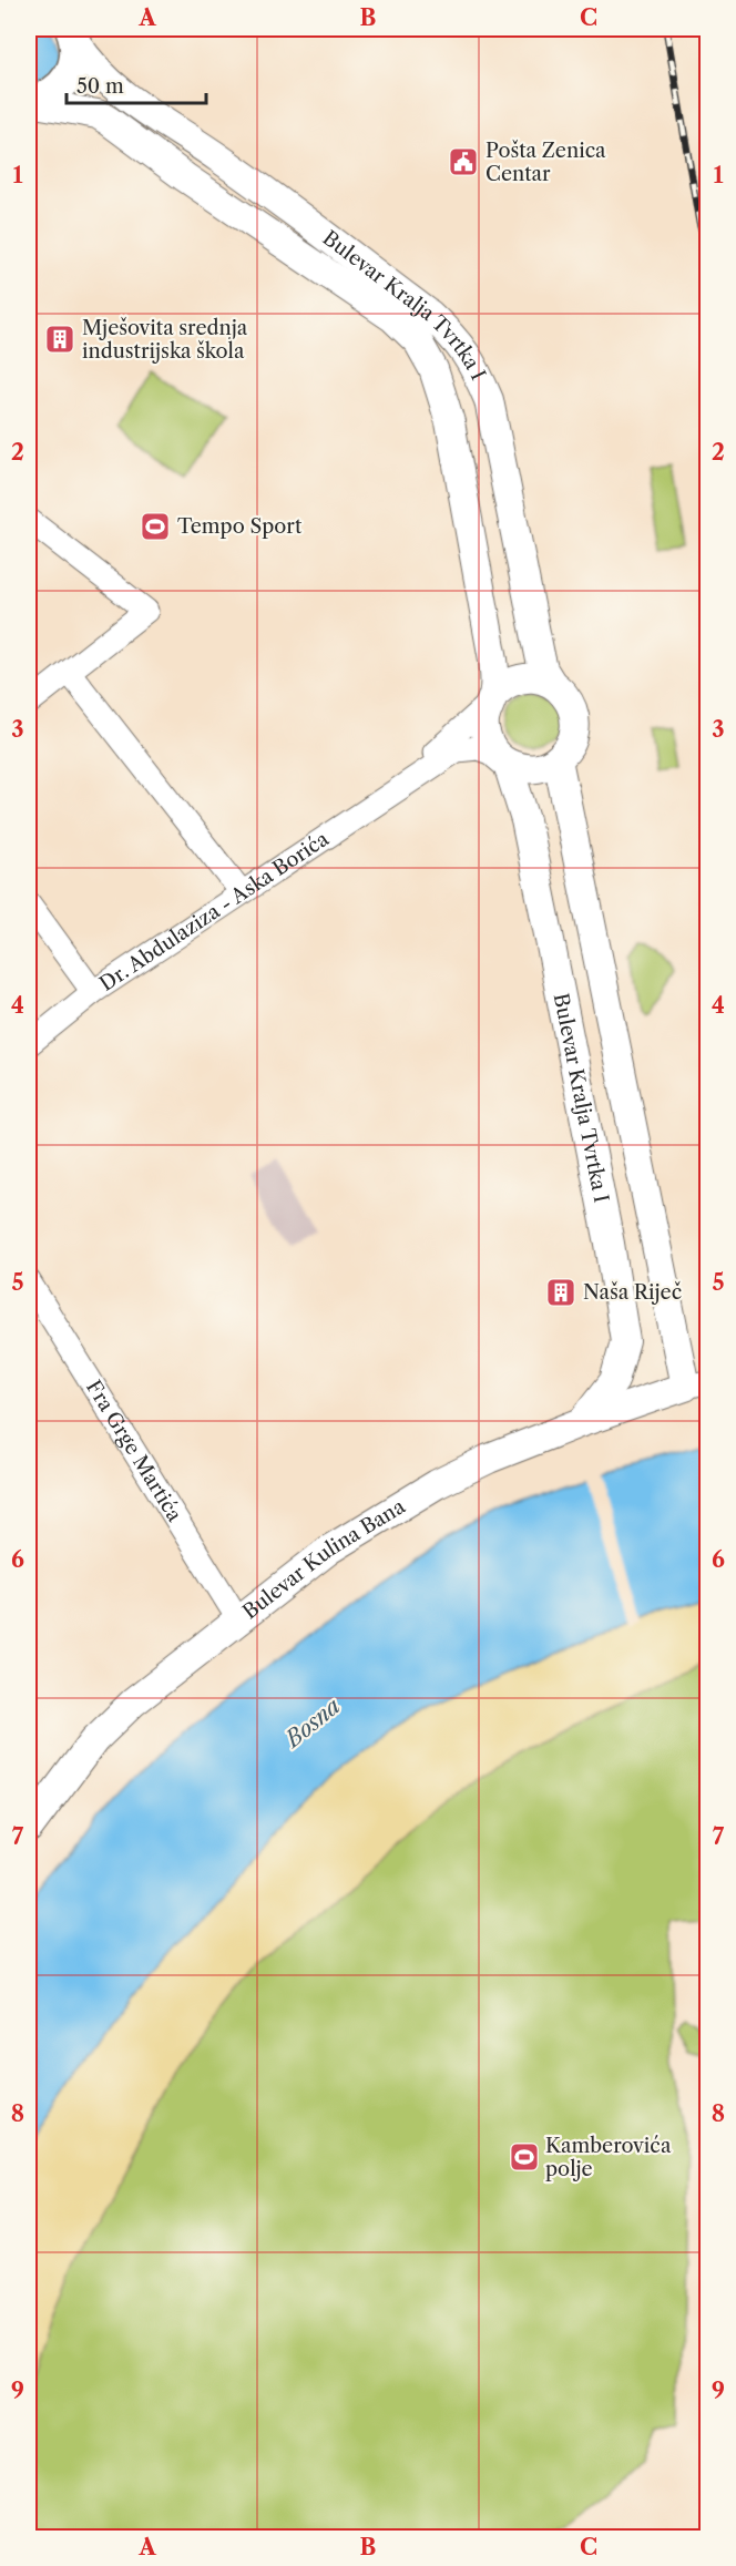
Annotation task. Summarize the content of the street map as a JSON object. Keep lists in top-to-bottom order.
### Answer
{
  "streets": {
    "street": [
      "Bulevar Kralja Tvrtka I",
      "Dr. Abdulaziza - Aska Borića",
      "Fra Grge Martića",
      "Bulevar Kulina Bana"
    ]
  },
  "crossings": [
    ["Bulevar Kralja Tvrtka I", "Dr. Abdulaziza - Aska Borića"],
    ["Bulevar Kralja Tvrtka I", "Bulevar Kulina Bana"],
    ["Fra Grge Martića", "Bulevar Kulina Bana"]
  ],
  "water": ["Bosna"],
  "places": {
    "public building": ["Pošta Zenica Centar"],
    "building": ["Mješovita srednja industrijska škola", "Naša Riječ"],
    "sports": ["Tempo Sport", "Kamberovića polje"]
  },
  "scale_bar": "50 m",
  "grid": {
    "columns": ["A", "B", "C"],
    "rows": [
      "1",
      "2",
      "3",
      "4",
      "5",
      "6",
      "7",
      "8",
      "9"
    ]
  }
}
